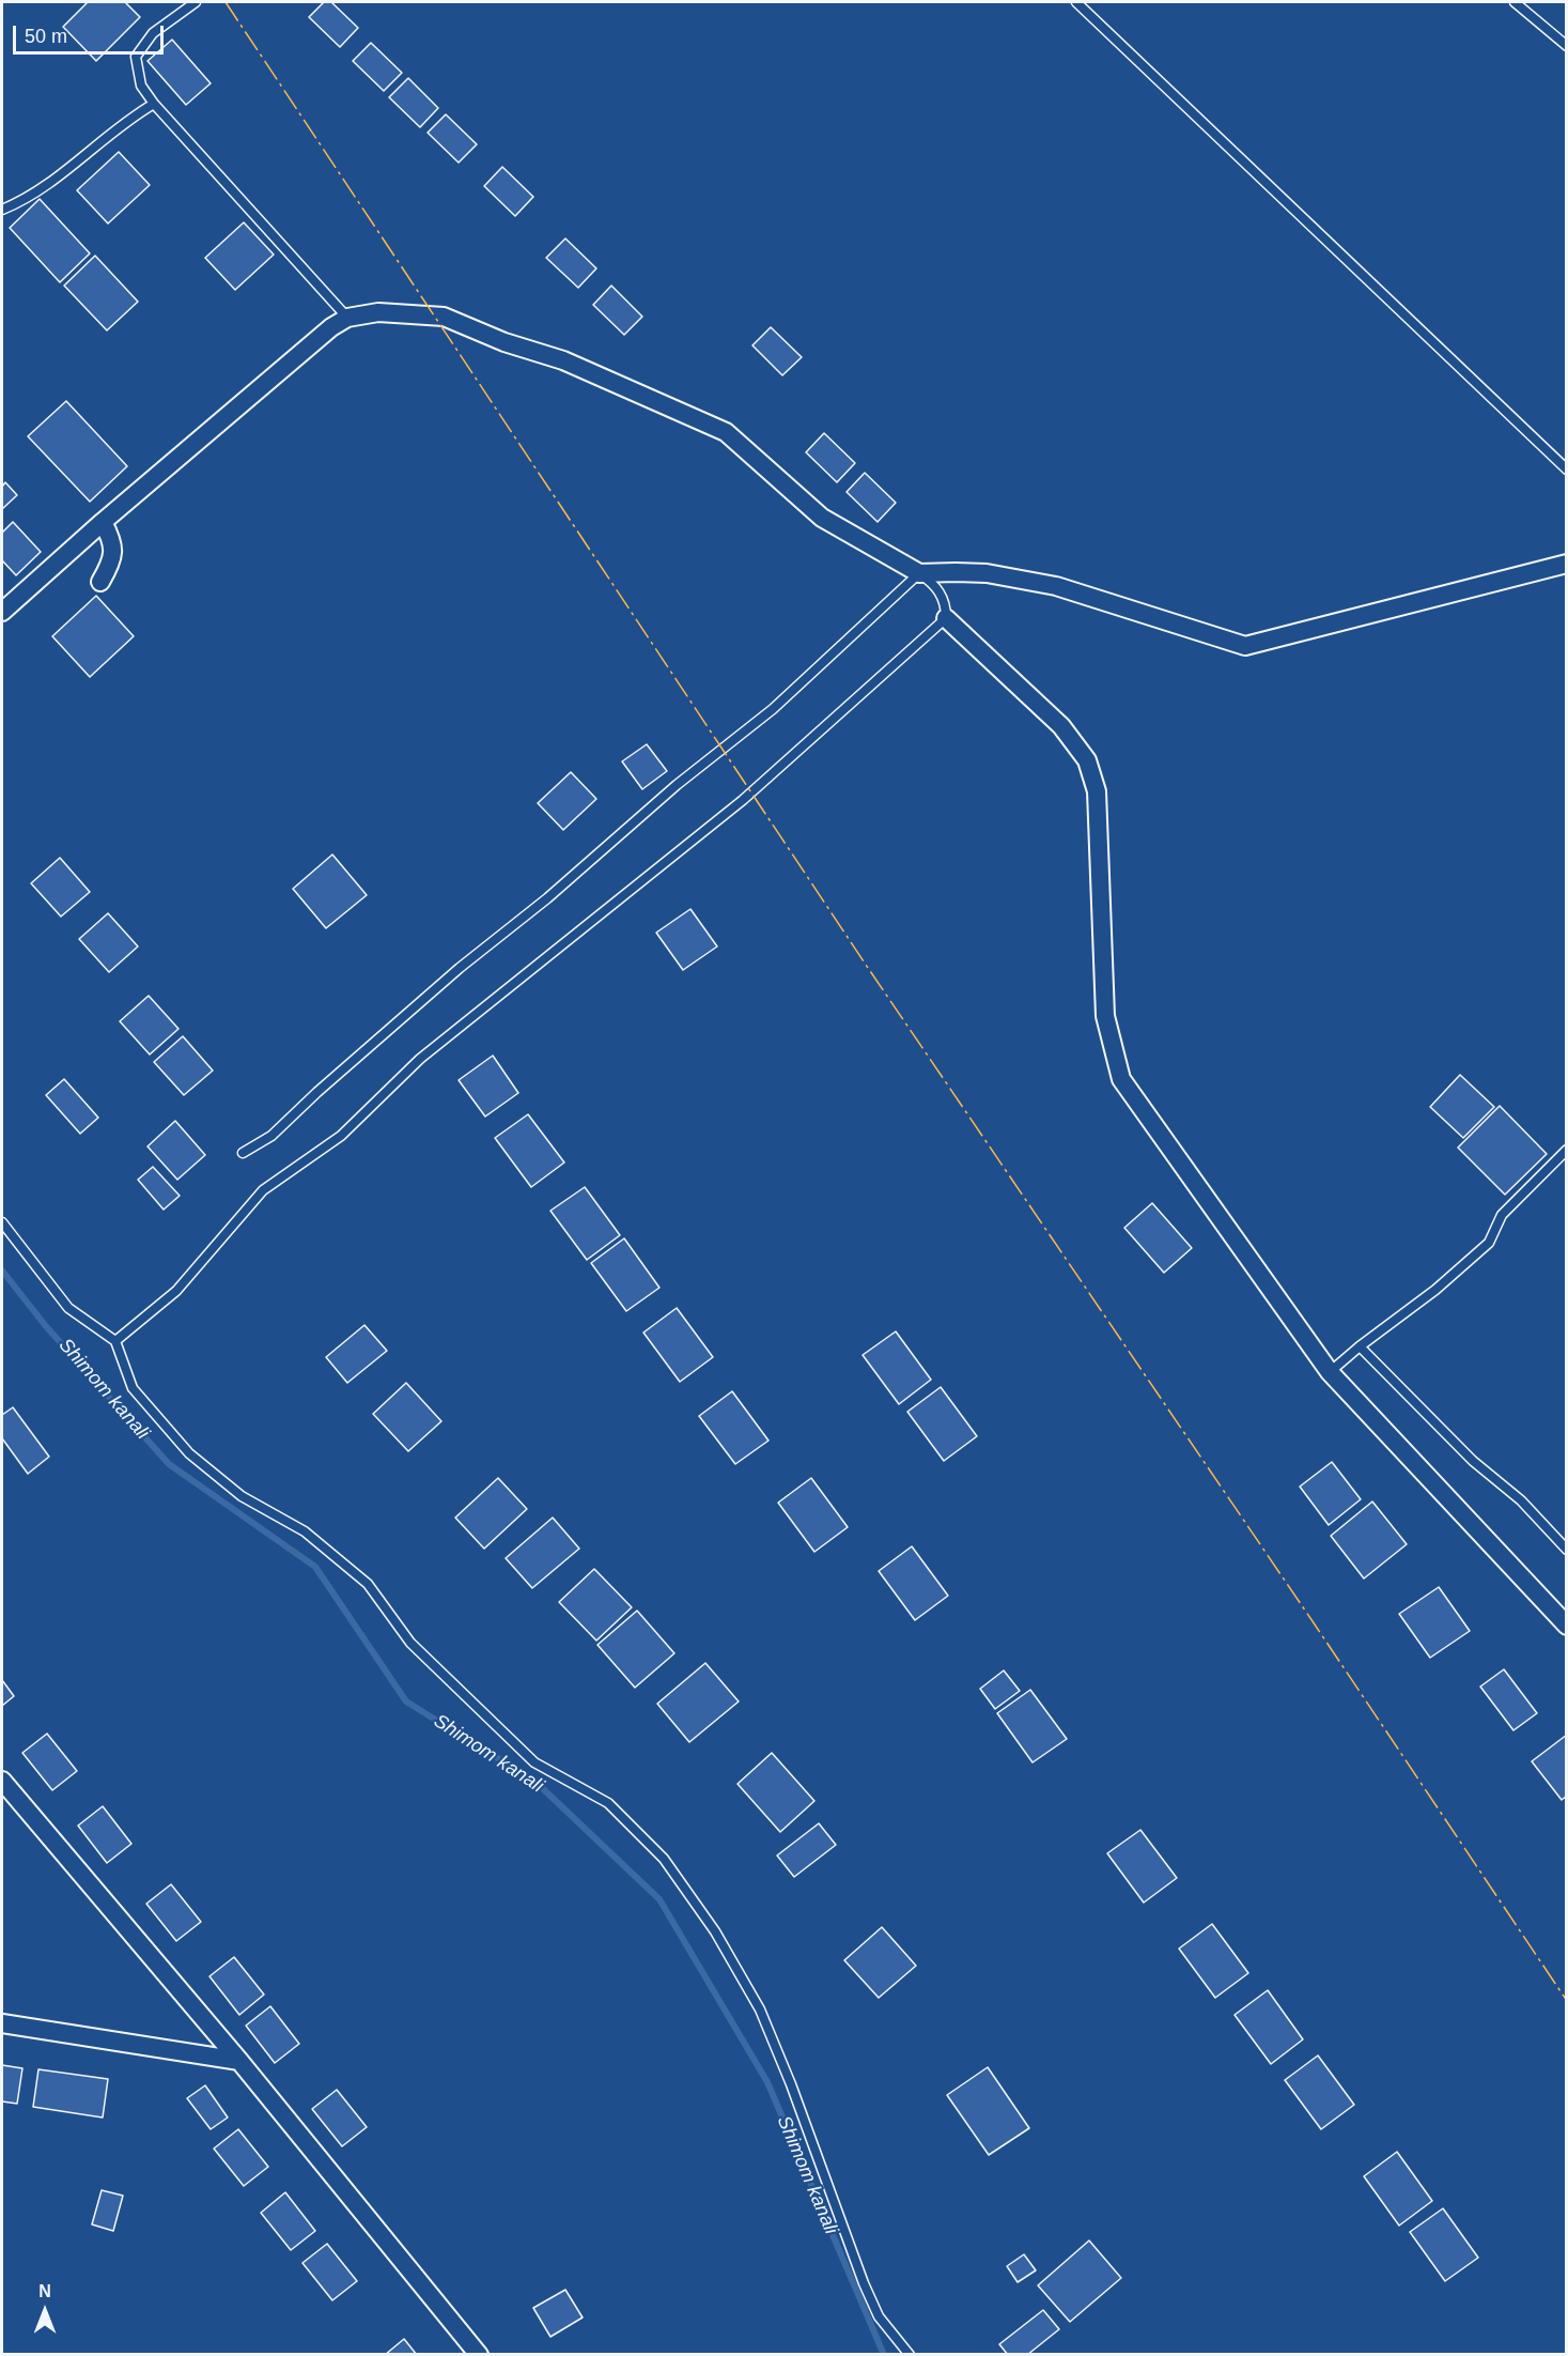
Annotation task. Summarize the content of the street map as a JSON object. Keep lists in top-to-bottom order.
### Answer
{
  "water": ["Shimom kanali"],
  "scale_bar": "50 m",
  "north": "top"
}
